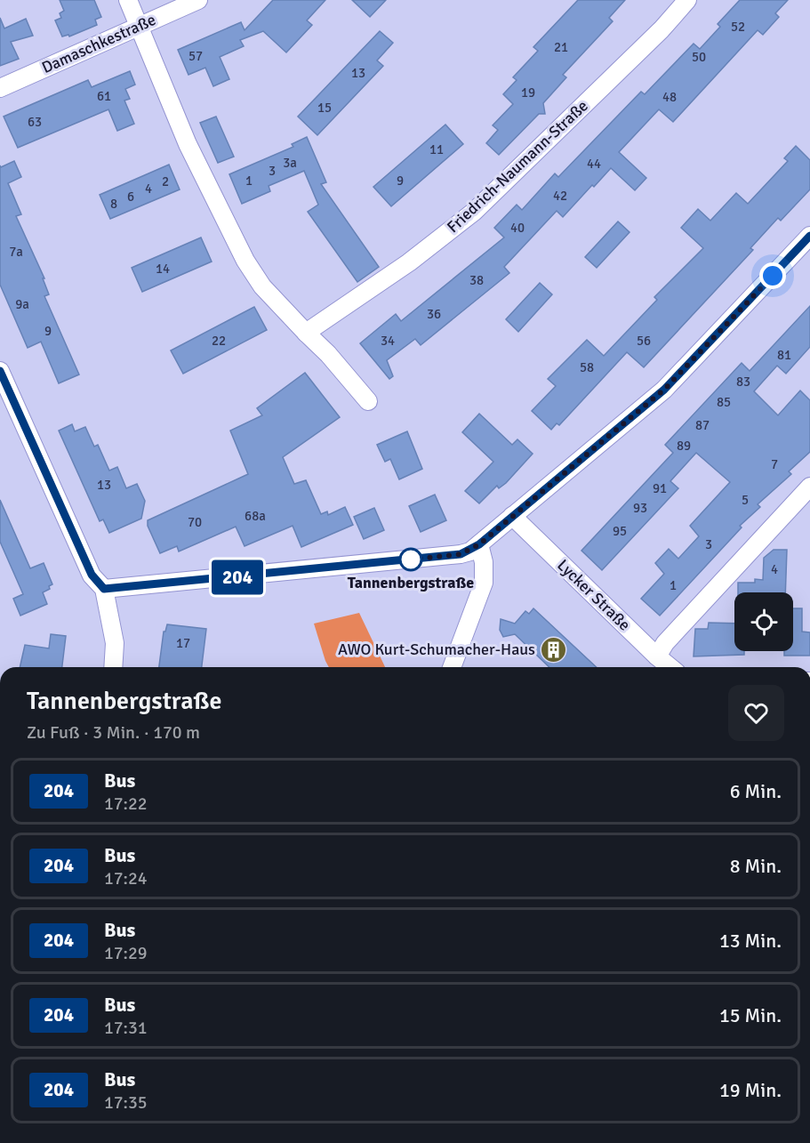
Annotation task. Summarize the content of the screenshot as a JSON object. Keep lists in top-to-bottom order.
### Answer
{
  "streets": {
    "street": ["Damaschkestraße", "Friedrich-Naumann-Straße", "Lycker Straße"]
  },
  "places": {
    "other": ["Tannenbergstraße"],
    "building": ["AWO Kurt-Schumacher-Haus"]
  },
  "lines": ["bus line 204"],
  "house_numbers": [
    "52",
    "21",
    "57",
    "50",
    "13",
    "19",
    "61",
    "48",
    "15",
    "63",
    "11",
    "3a",
    "44",
    "3",
    "1",
    "9",
    "2",
    "4",
    "42",
    "6",
    "8",
    "40",
    "7a",
    "14",
    "38",
    "9a",
    "36",
    "9",
    "22",
    "34",
    "56",
    "81",
    "58",
    "83",
    "85",
    "87",
    "89",
    "7",
    "13",
    "91",
    "5",
    "93",
    "68a",
    "70",
    "95",
    "3",
    "4",
    "1",
    "17"
  ],
  "page": {
    "on_map": "204",
    "heading": ["Tannenbergstraße", "Zu Fuß · 3 Min. · 170 m"],
    "list": [
      {
        "mark": "204",
        "name": "Bus",
        "note": "17:22",
        "value": "6 Min."
      },
      {
        "mark": "204",
        "name": "Bus",
        "note": "17:24",
        "value": "8 Min."
      },
      {
        "mark": "204",
        "name": "Bus",
        "note": "17:29",
        "value": "13 Min."
      },
      {
        "mark": "204",
        "name": "Bus",
        "note": "17:31",
        "value": "15 Min."
      },
      {
        "mark": "204",
        "name": "Bus",
        "note": "17:35",
        "value": "19 Min."
      }
    ]
  }
}
